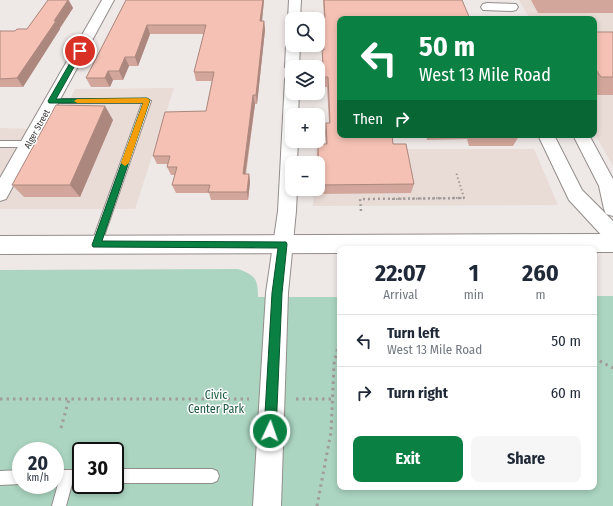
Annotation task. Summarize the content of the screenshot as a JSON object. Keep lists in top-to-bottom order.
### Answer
{
  "streets": {
    "street": ["Alger Street"]
  },
  "parks": ["Civic Center Park"],
  "page": {
    "map_buttons": ["+", "−"],
    "turn": ["50 m", "West 13 Mile Road"],
    "then": "Then",
    "eta": [
      "22:07",
      "Arrival",
      "1",
      "min",
      "260",
      "m"
    ],
    "list": [
      {
        "name": "Turn left",
        "note": "West 13 Mile Road",
        "value": "50 m"
      },
      {
        "name": "Turn right",
        "value": "60 m"
      }
    ],
    "buttons": ["Exit", "Share"],
    "speed": "20 km/h",
    "limit": "30"
  }
}
